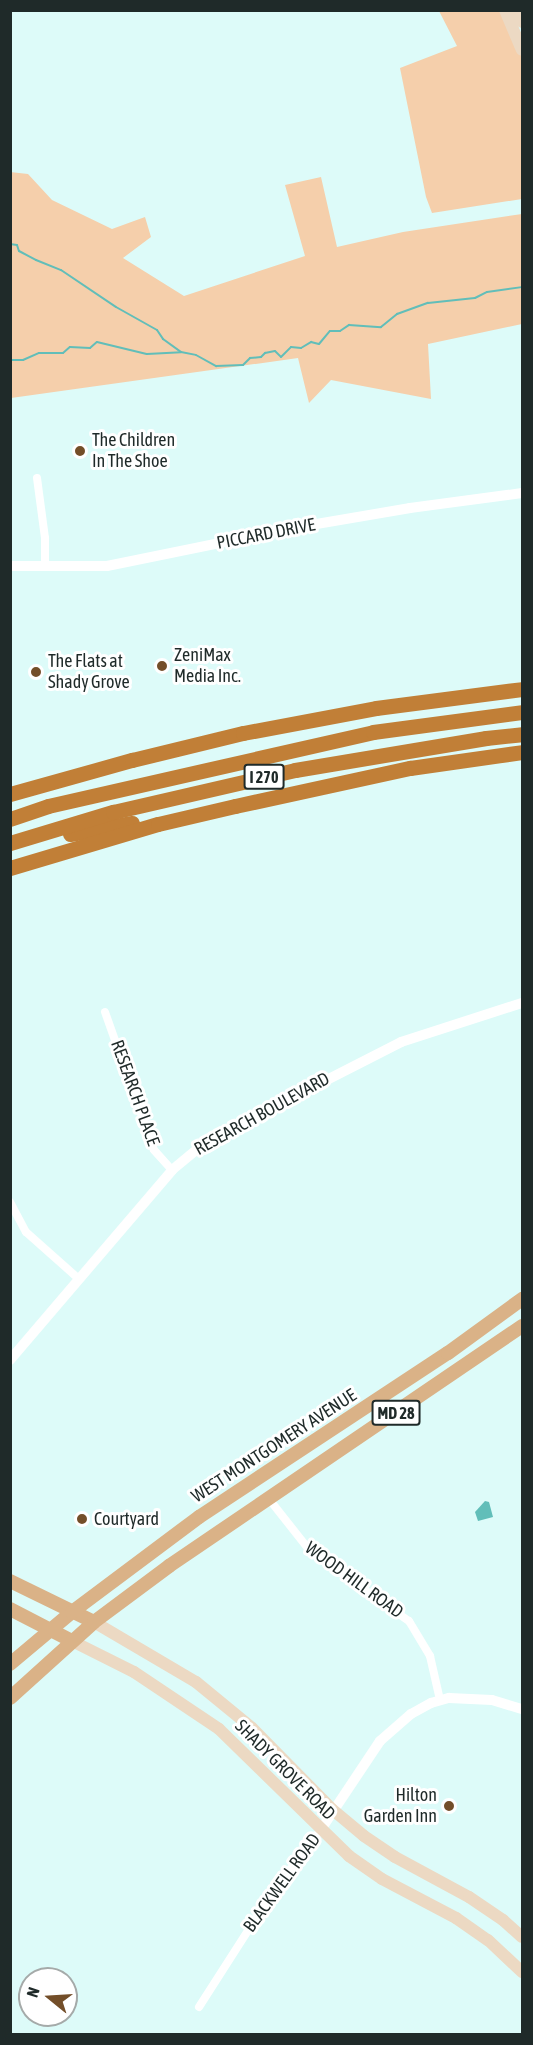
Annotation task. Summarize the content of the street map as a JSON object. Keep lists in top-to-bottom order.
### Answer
{
  "streets": {
    "highway": ["I 270"],
    "main road": ["MD 28", "WEST MONTGOMERY AVENUE", "SHADY GROVE ROAD"],
    "street": [
      "PICCARD DRIVE",
      "RESEARCH PLACE",
      "RESEARCH BOULEVARD",
      "WOOD HILL ROAD",
      "BLACKWELL ROAD"
    ]
  },
  "crossings": [
    ["RESEARCH PLACE", "RESEARCH BOULEVARD"],
    ["MD 28", "WEST MONTGOMERY AVENUE"],
    ["MD 28", "WOOD HILL ROAD"],
    ["MD 28", "SHADY GROVE ROAD"],
    ["WEST MONTGOMERY AVENUE", "SHADY GROVE ROAD"],
    ["WOOD HILL ROAD", "BLACKWELL ROAD"],
    ["SHADY GROVE ROAD", "BLACKWELL ROAD"]
  ],
  "places": [
    "The Children In The Shoe",
    "ZeniMax Media Inc.",
    "The Flats at Shady Grove",
    "Courtyard",
    "Hilton Garden Inn"
  ],
  "north": "left"
}
